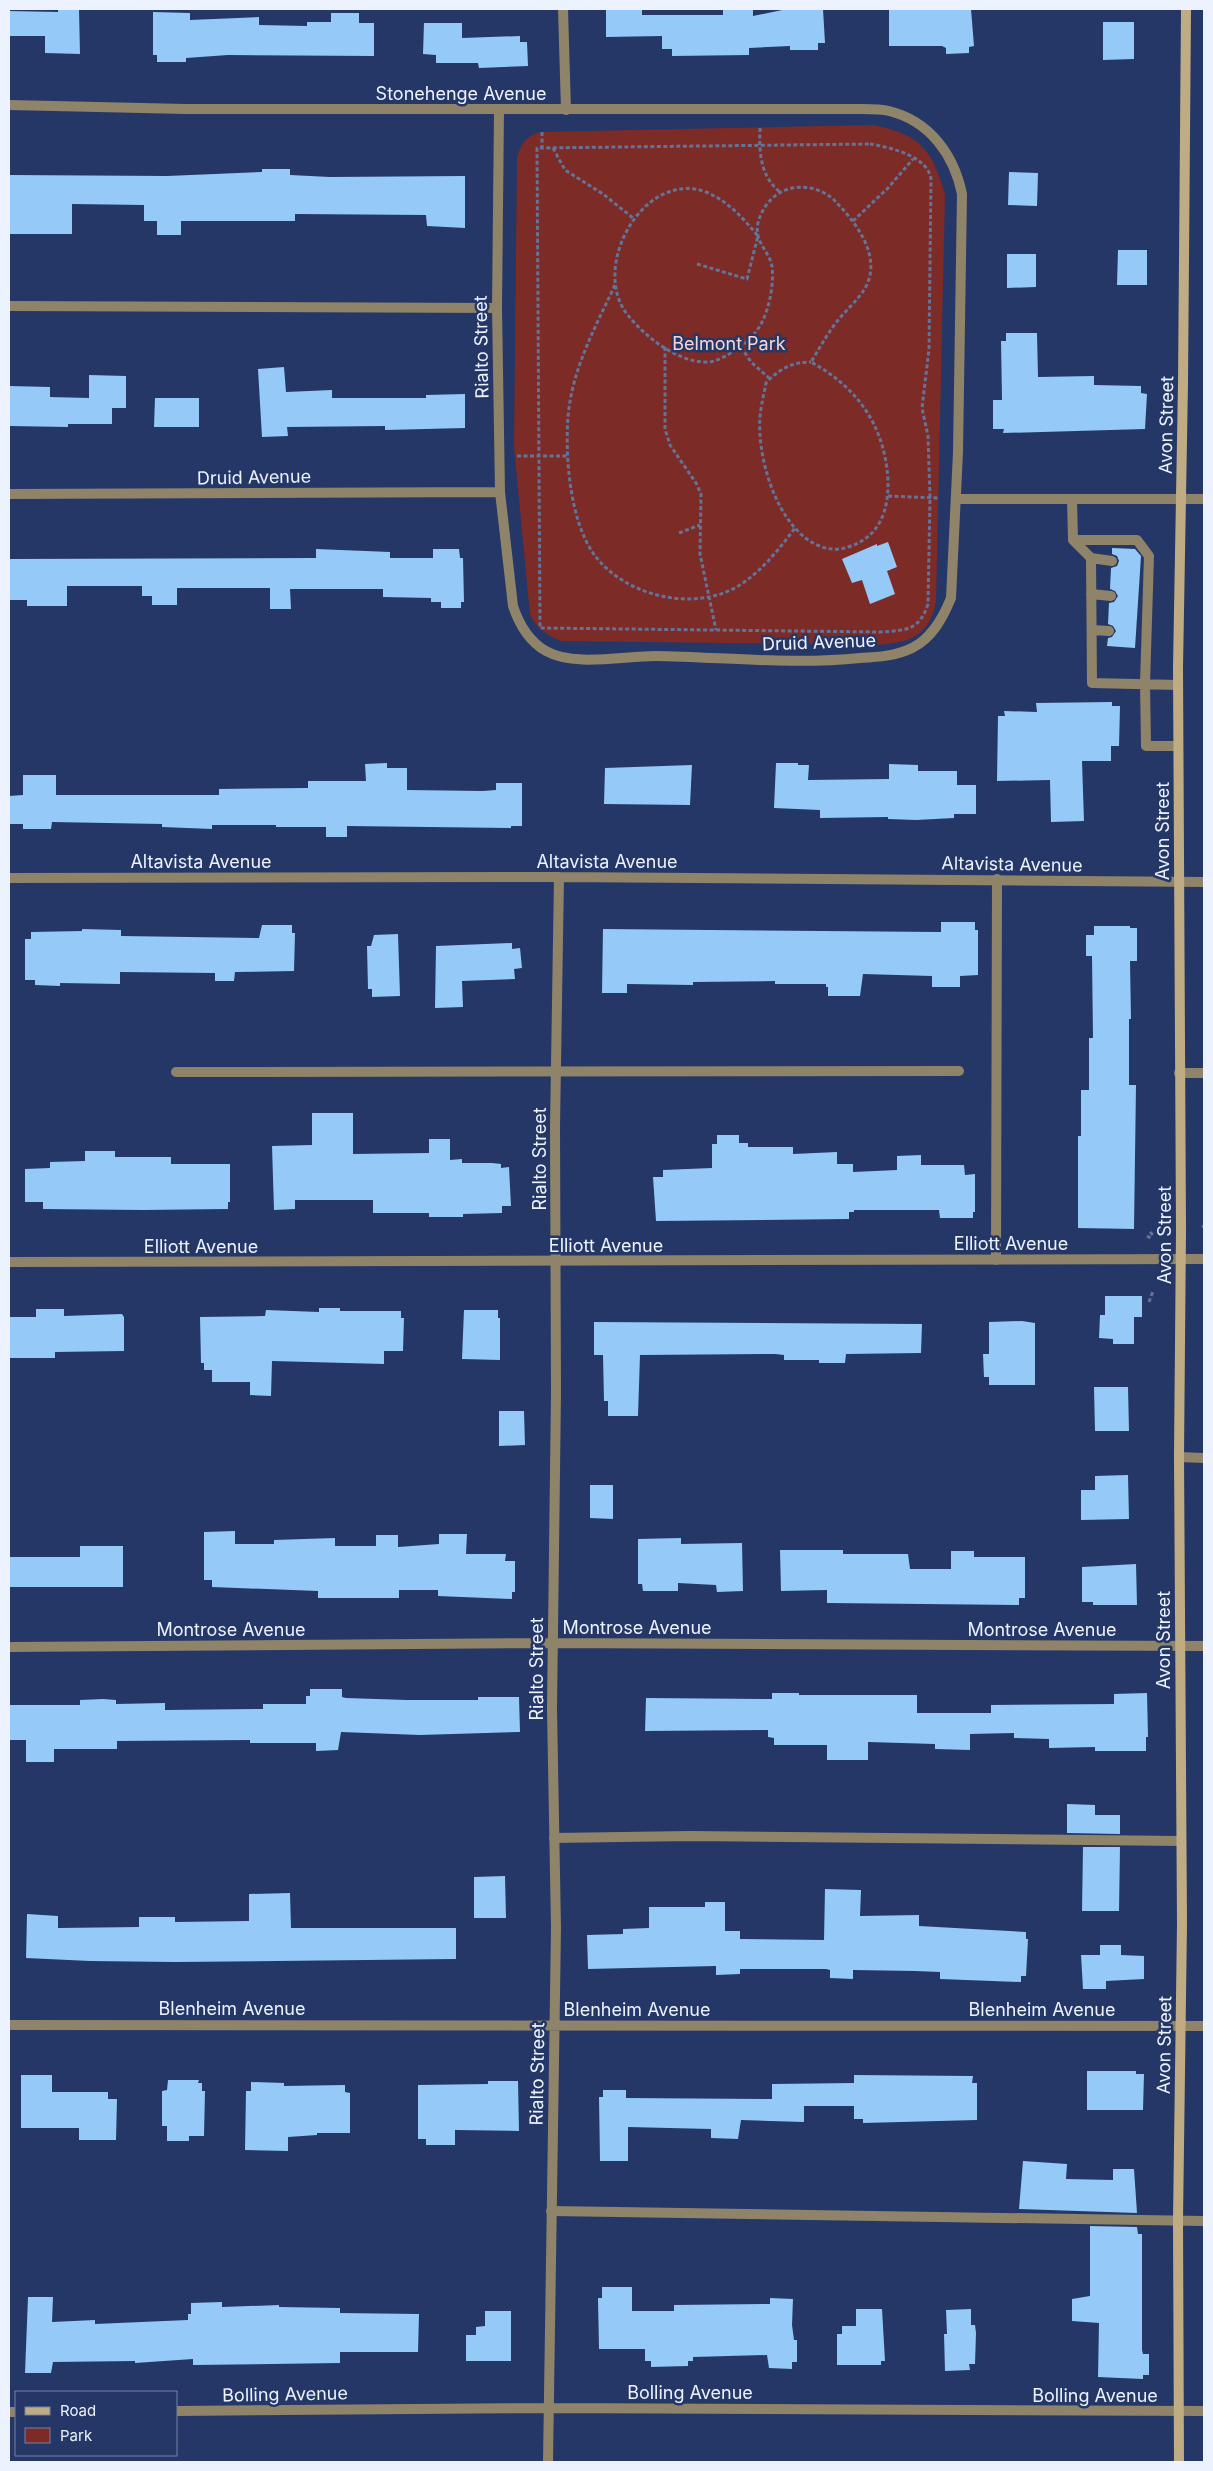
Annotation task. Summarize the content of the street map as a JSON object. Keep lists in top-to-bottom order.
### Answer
{
  "streets": {
    "main road": ["Avon Street"],
    "street": [
      "Stonehenge Avenue",
      "Rialto Street",
      "Druid Avenue",
      "Altavista Avenue",
      "Elliott Avenue",
      "Montrose Avenue",
      "Blenheim Avenue",
      "Bolling Avenue"
    ]
  },
  "crossings": [
    ["Stonehenge Avenue", "Rialto Street"],
    ["Stonehenge Avenue", "Druid Avenue"],
    ["Rialto Street", "Druid Avenue"],
    ["Rialto Street", "Altavista Avenue"],
    ["Rialto Street", "Elliott Avenue"],
    ["Rialto Street", "Montrose Avenue"],
    ["Rialto Street", "Blenheim Avenue"],
    ["Rialto Street", "Bolling Avenue"],
    ["Avon Street", "Altavista Avenue"],
    ["Avon Street", "Elliott Avenue"],
    ["Avon Street", "Montrose Avenue"],
    ["Avon Street", "Blenheim Avenue"],
    ["Avon Street", "Bolling Avenue"]
  ],
  "parks": ["Belmont Park"],
  "legend": ["Road", "Park"]
}
